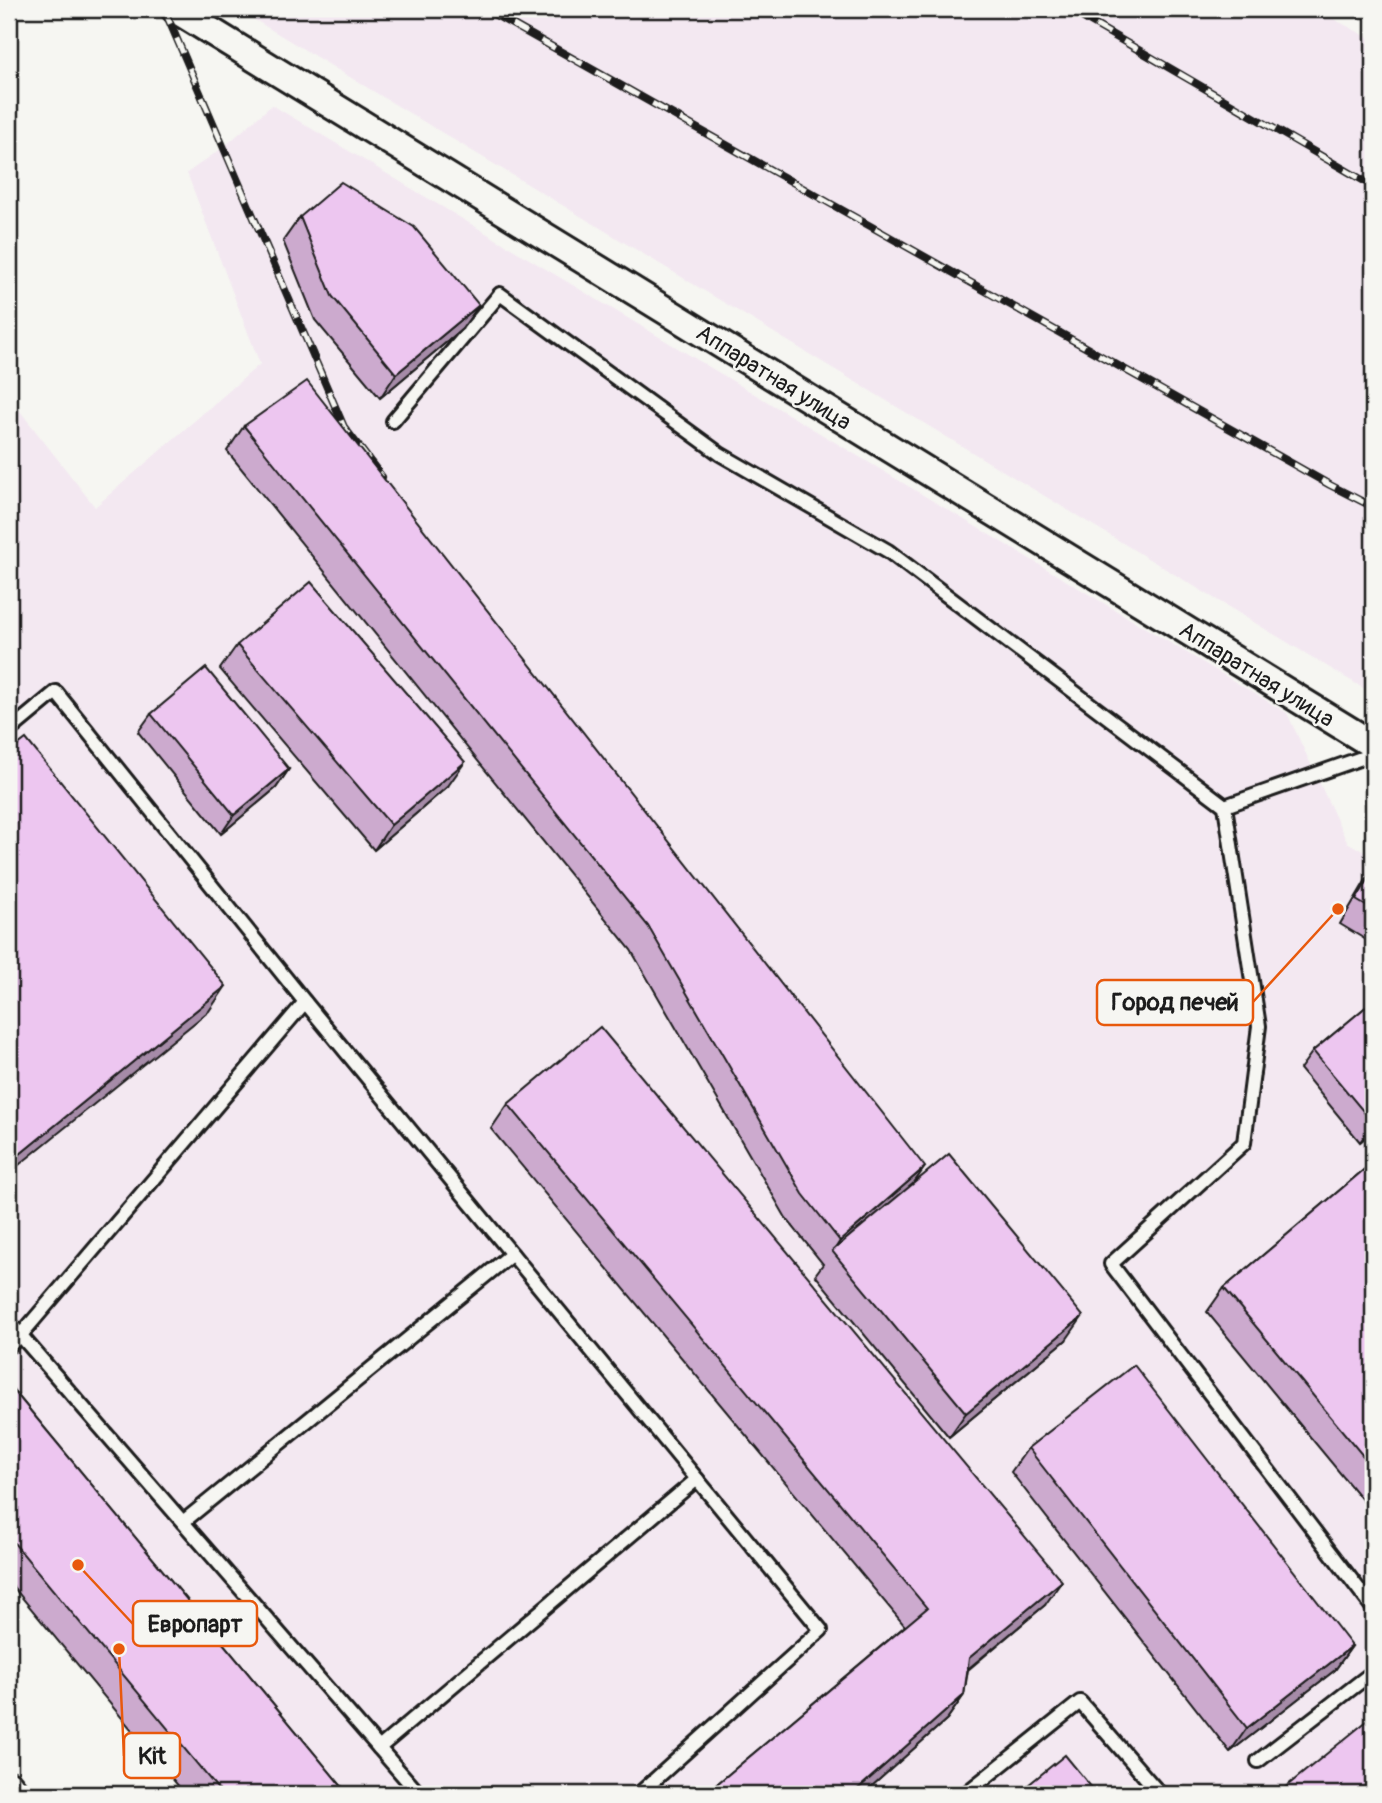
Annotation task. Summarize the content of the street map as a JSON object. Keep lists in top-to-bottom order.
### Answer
{
  "streets": {
    "street": ["Аппаратная улица"]
  },
  "places": ["Город печей", "Европарт", "Kit"]
}
